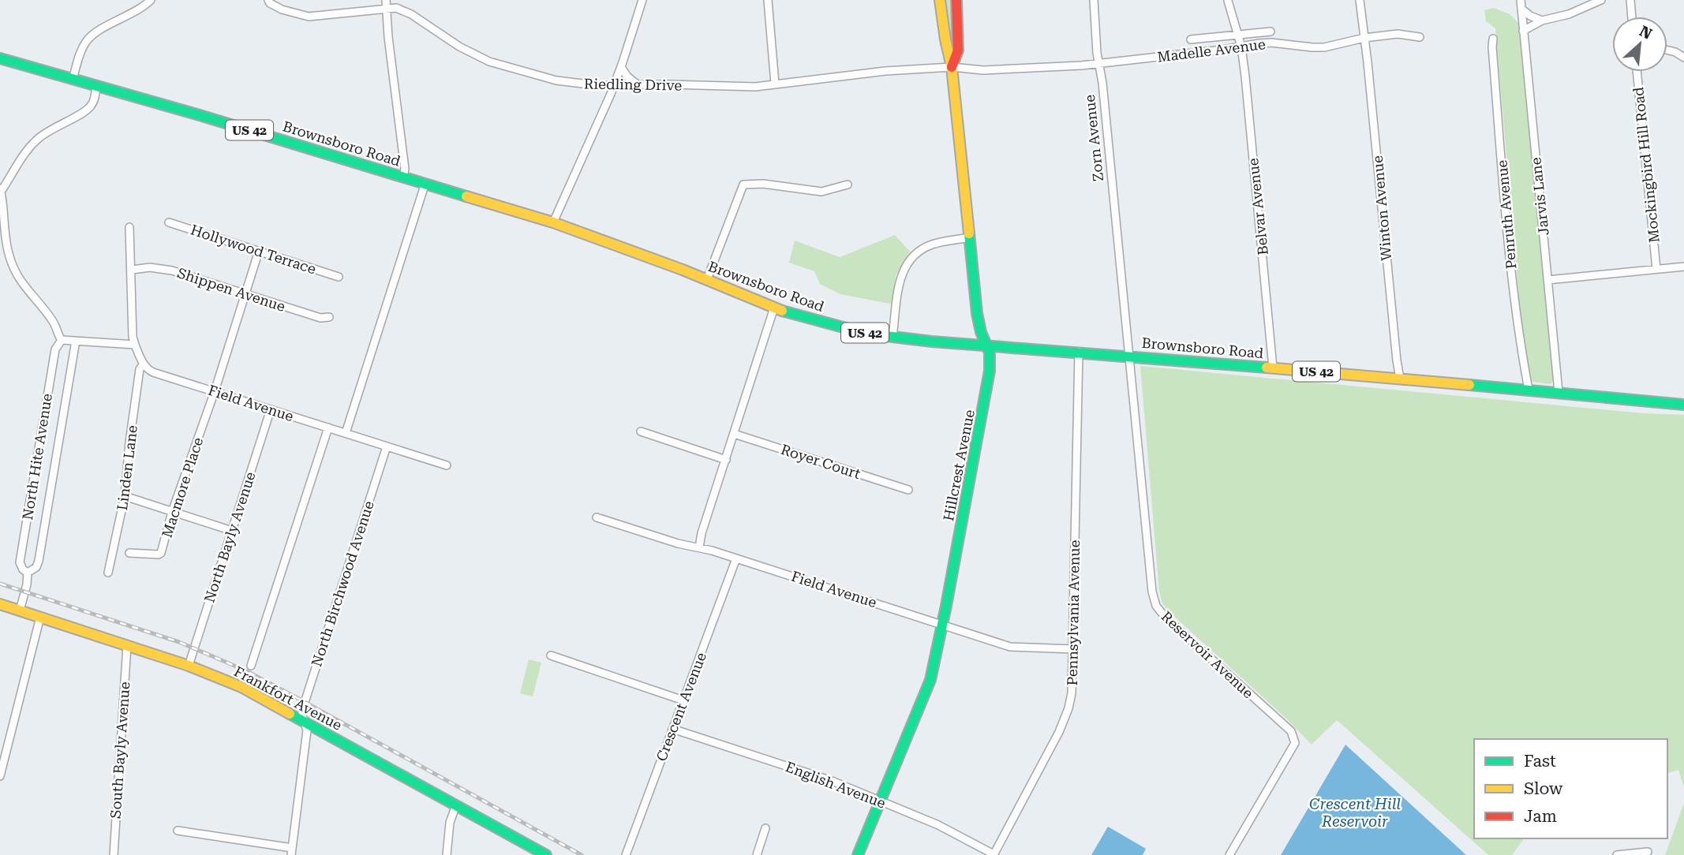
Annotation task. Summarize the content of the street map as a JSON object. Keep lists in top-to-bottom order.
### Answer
{
  "streets": {
    "main road": [
      "US 42",
      "Brownsboro Road",
      "Hillcrest Avenue",
      "Frankfort Avenue"
    ],
    "street": [
      "Madelle Avenue",
      "Riedling Drive",
      "Zorn Avenue",
      "Mockingbird Hill Road",
      "Jarvis Lane",
      "Belvar Avenue",
      "Winton Avenue",
      "Penruth Avenue",
      "Hollywood Terrace",
      "Shippen Avenue",
      "Field Avenue",
      "North Hite Avenue",
      "Royer Court",
      "Linden Lane",
      "Macmore Place",
      "North Bayly Avenue",
      "North Birchwood Avenue",
      "Pennsylvania Avenue",
      "Reservoir Avenue",
      "Crescent Avenue",
      "South Bayly Avenue",
      "English Avenue"
    ]
  },
  "crossings": [
    ["Madelle Avenue", "Zorn Avenue"],
    ["Madelle Avenue", "Belvar Avenue"],
    ["Madelle Avenue", "Winton Avenue"],
    ["Riedling Drive", "Hillcrest Avenue"],
    ["Zorn Avenue", "Brownsboro Road"],
    ["Zorn Avenue", "Reservoir Avenue"],
    ["Brownsboro Road", "Jarvis Lane"],
    ["Brownsboro Road", "Belvar Avenue"],
    ["Brownsboro Road", "Winton Avenue"],
    ["Brownsboro Road", "Penruth Avenue"],
    ["Brownsboro Road", "Hillcrest Avenue"],
    ["Brownsboro Road", "Pennsylvania Avenue"],
    ["Brownsboro Road", "Reservoir Avenue"],
    ["Field Avenue", "Hillcrest Avenue"],
    ["Field Avenue", "Linden Lane"],
    ["Field Avenue", "Macmore Place"],
    ["Field Avenue", "North Bayly Avenue"],
    ["Field Avenue", "North Birchwood Avenue"],
    ["Field Avenue", "Pennsylvania Avenue"],
    ["Field Avenue", "Crescent Avenue"],
    ["North Hite Avenue", "Frankfort Avenue"],
    ["Hillcrest Avenue", "English Avenue"],
    ["North Bayly Avenue", "Frankfort Avenue"],
    ["North Birchwood Avenue", "Frankfort Avenue"],
    ["Pennsylvania Avenue", "English Avenue"],
    ["Frankfort Avenue", "South Bayly Avenue"],
    ["Crescent Avenue", "English Avenue"]
  ],
  "water": ["Crescent Hill Reservoir"],
  "legend": ["Fast", "Slow", "Jam"],
  "north": "top right"
}
